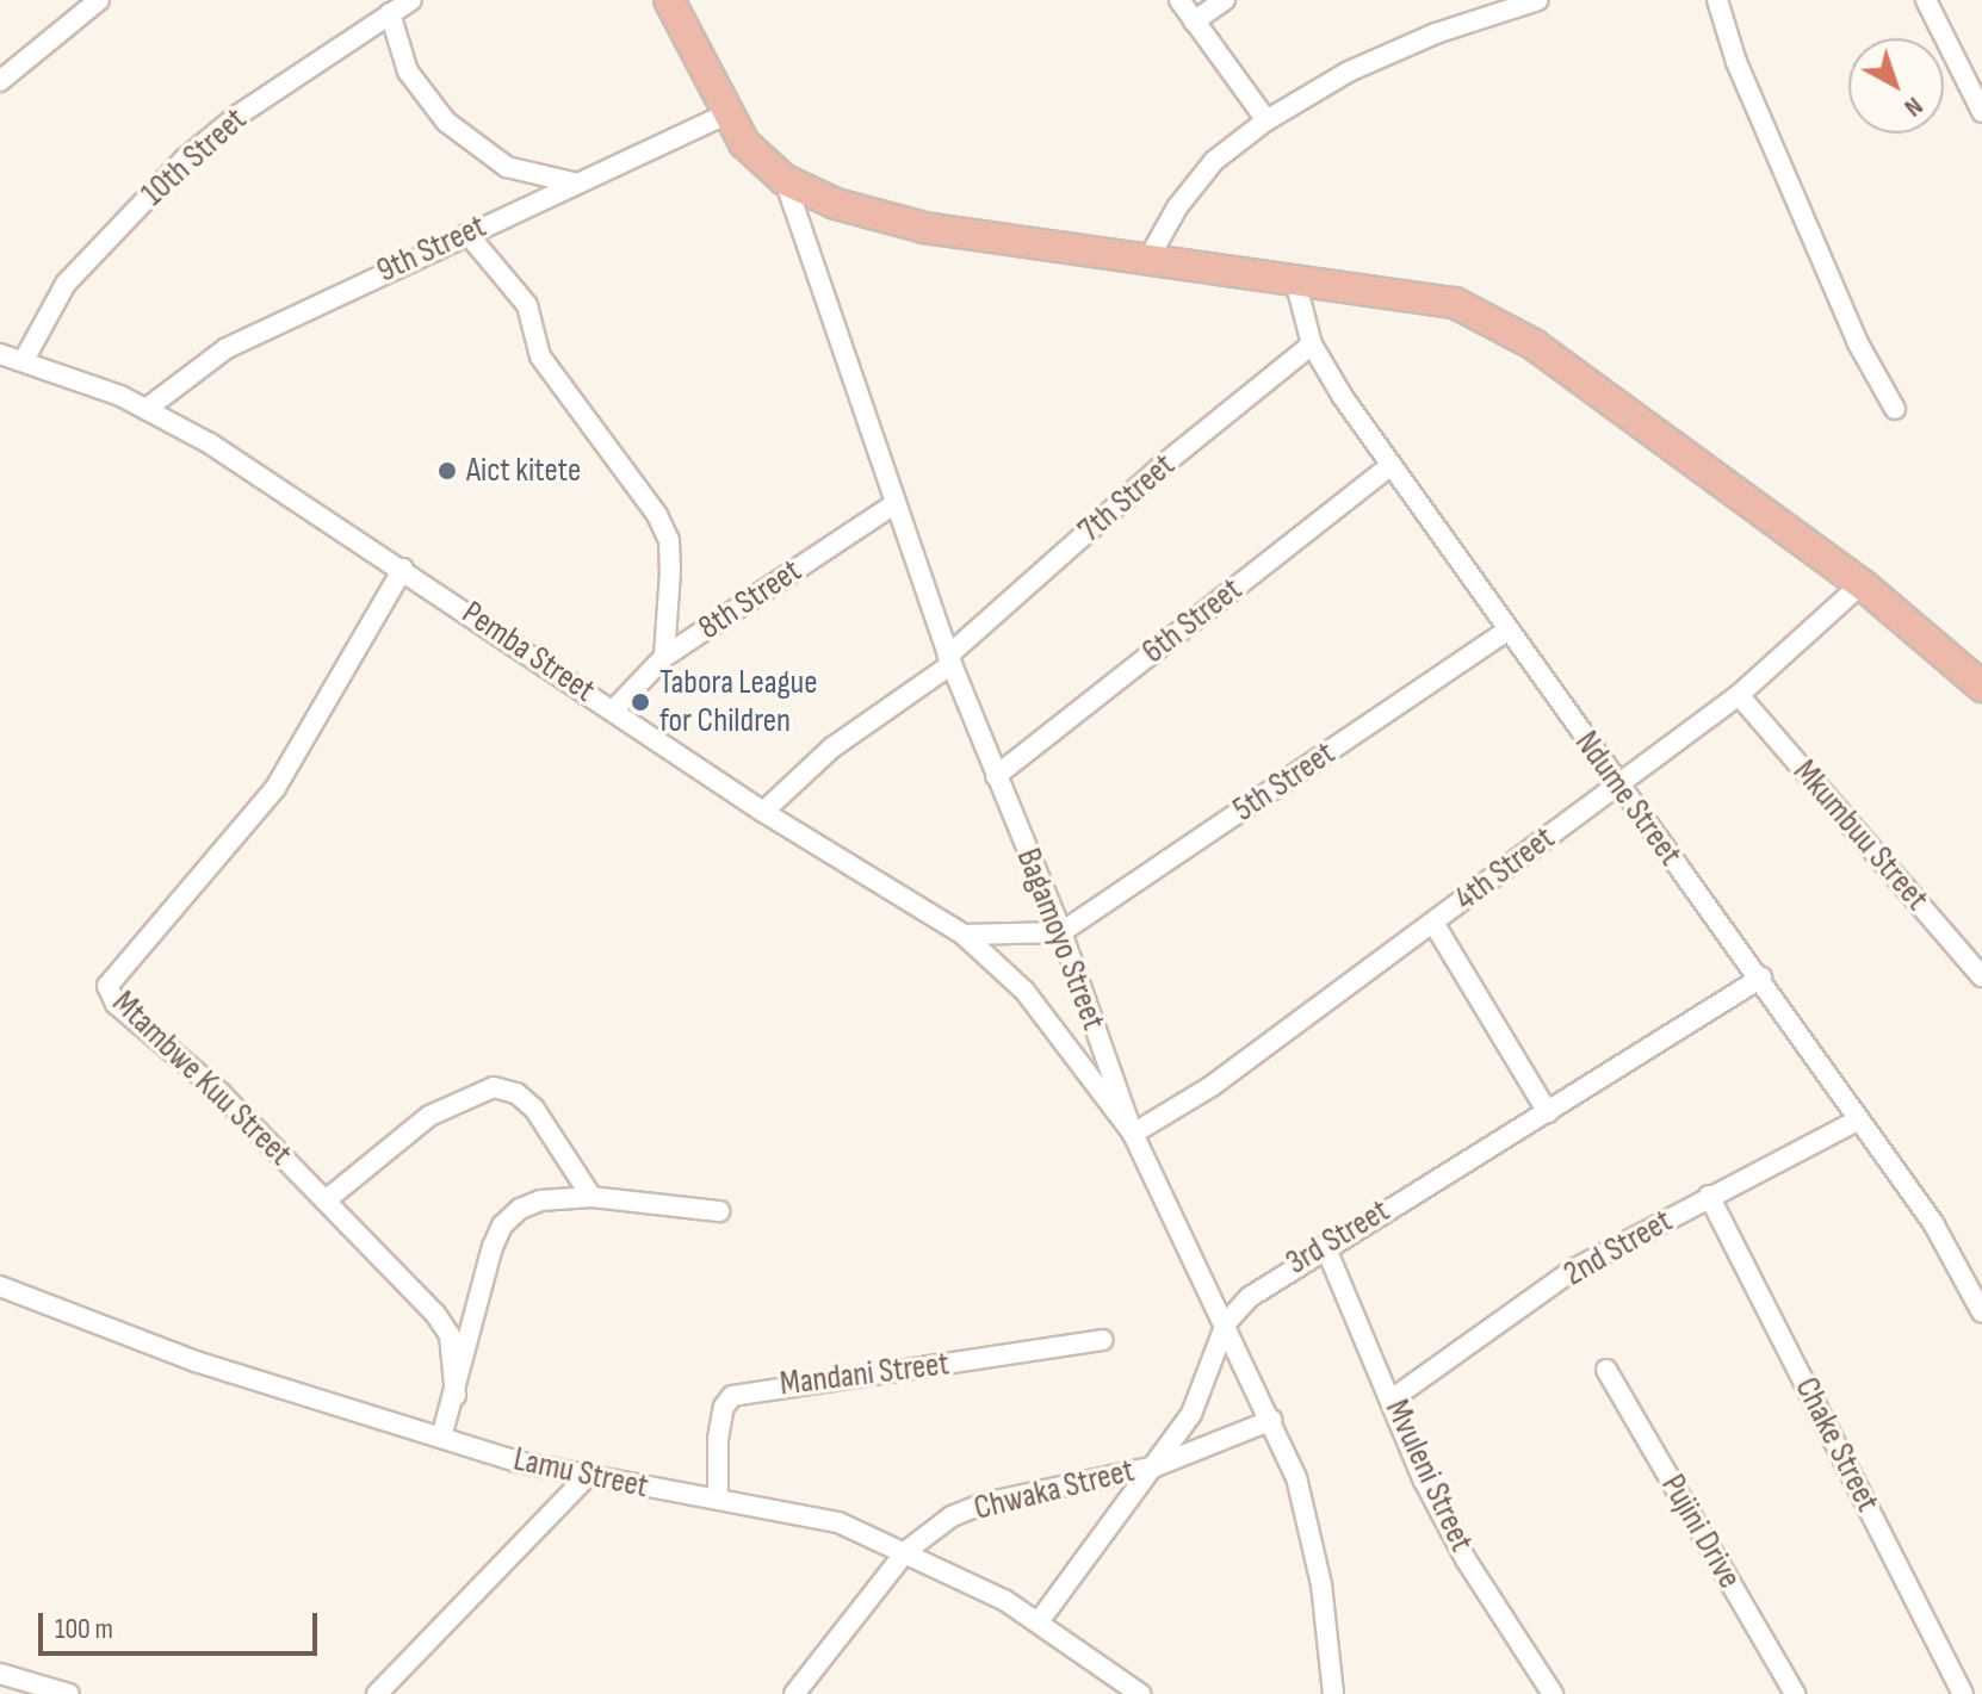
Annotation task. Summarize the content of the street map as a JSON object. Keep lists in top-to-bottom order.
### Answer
{
  "streets": {
    "street": [
      "10th Street",
      "9th Street",
      "7th Street",
      "8th Street",
      "6th Street",
      "Pemba Street",
      "5th Street",
      "Ndume Street",
      "Mkumbuu Street",
      "4th Street",
      "Bagamoyo Street",
      "Mtambwe Kuu Street",
      "3rd Street",
      "2nd Street",
      "Mandani Street",
      "Chake Street",
      "Lamu Street",
      "Mvuleni Street",
      "Chwaka Street",
      "Pujini Drive"
    ]
  },
  "crossings": [
    ["10th Street", "Pemba Street"],
    ["9th Street", "Pemba Street"],
    ["7th Street", "Pemba Street"],
    ["7th Street", "Ndume Street"],
    ["7th Street", "Bagamoyo Street"],
    ["8th Street", "Pemba Street"],
    ["8th Street", "Bagamoyo Street"],
    ["6th Street", "Ndume Street"],
    ["6th Street", "Bagamoyo Street"],
    ["Pemba Street", "4th Street"],
    ["Pemba Street", "Bagamoyo Street"],
    ["Pemba Street", "Mtambwe Kuu Street"],
    ["5th Street", "Ndume Street"],
    ["5th Street", "Bagamoyo Street"],
    ["Ndume Street", "4th Street"],
    ["Ndume Street", "3rd Street"],
    ["Ndume Street", "2nd Street"],
    ["Mkumbuu Street", "4th Street"],
    ["4th Street", "Bagamoyo Street"],
    ["Bagamoyo Street", "3rd Street"],
    ["Bagamoyo Street", "Chwaka Street"],
    ["Mtambwe Kuu Street", "Lamu Street"],
    ["3rd Street", "Lamu Street"],
    ["3rd Street", "Mvuleni Street"],
    ["3rd Street", "Chwaka Street"],
    ["2nd Street", "Chake Street"],
    ["2nd Street", "Mvuleni Street"],
    ["Mandani Street", "Lamu Street"],
    ["Lamu Street", "Chwaka Street"]
  ],
  "places": ["Aict kitete", "Tabora League for Children"],
  "scale_bar": "100 m",
  "north": "bottom right"
}
